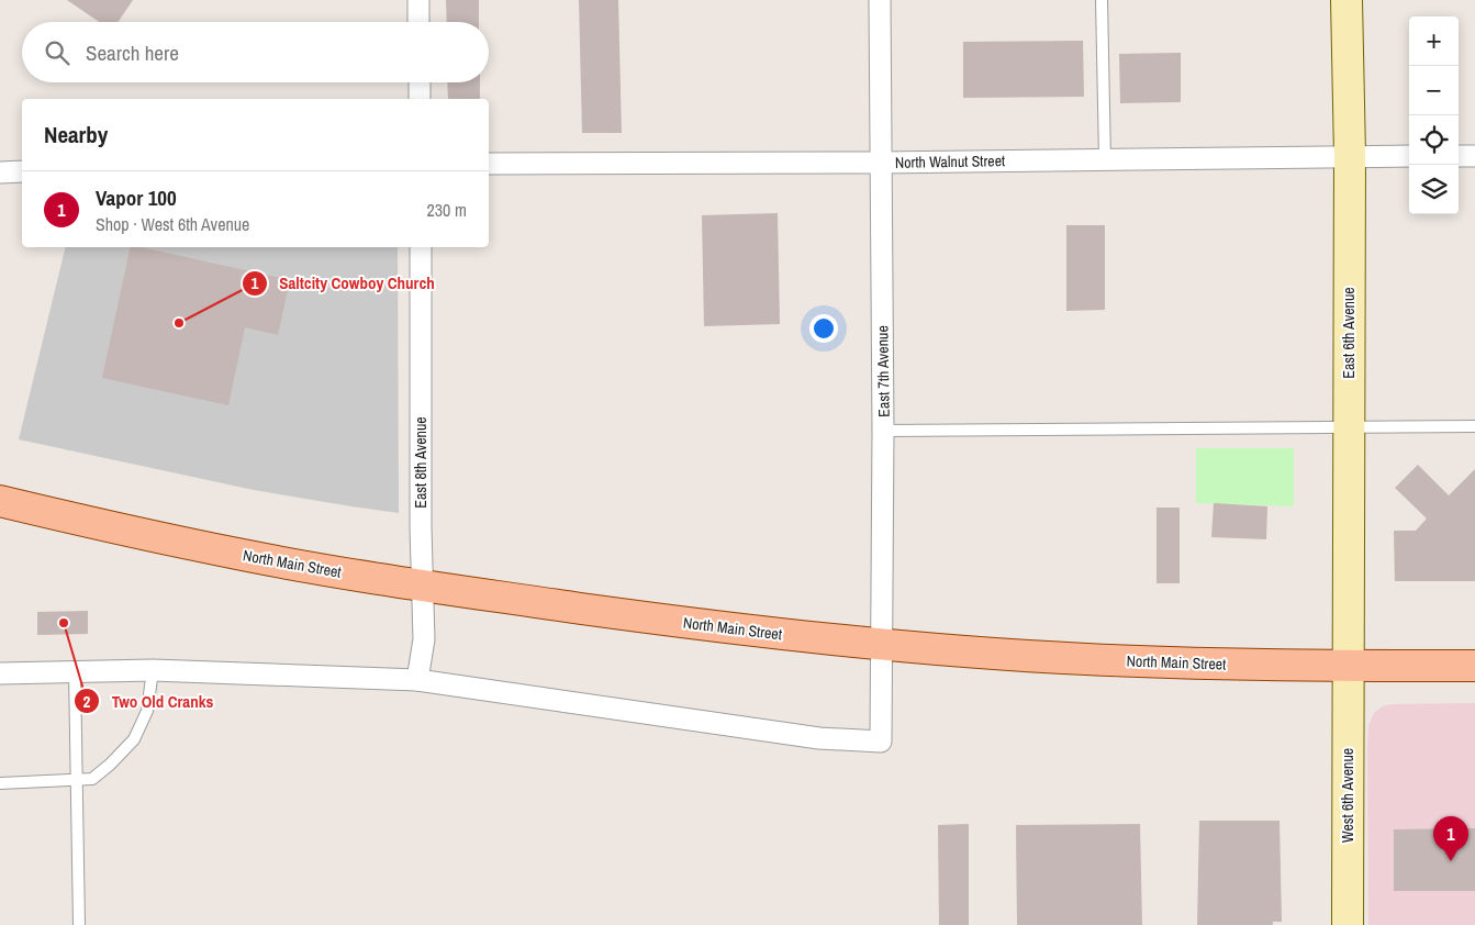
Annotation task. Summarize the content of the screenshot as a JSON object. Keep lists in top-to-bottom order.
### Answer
{
  "streets": {
    "main road": ["North Main Street"],
    "street": [
      "North Walnut Street",
      "East 6th Avenue",
      "East 7th Avenue",
      "East 8th Avenue",
      "West 6th Avenue"
    ]
  },
  "crossings": [
    ["North Walnut Street", "East 6th Avenue"],
    ["North Walnut Street", "East 7th Avenue"],
    ["East 6th Avenue", "North Main Street"],
    ["East 6th Avenue", "West 6th Avenue"],
    ["East 7th Avenue", "East 8th Avenue"],
    ["East 7th Avenue", "North Main Street"],
    ["East 8th Avenue", "North Main Street"],
    ["North Main Street", "West 6th Avenue"]
  ],
  "places": ["Saltcity Cowboy Church", "Two Old Cranks"],
  "page": {
    "map_buttons": ["+", "−"],
    "search": "Search here",
    "heading": "Nearby",
    "list": [
      {
        "mark": "1",
        "name": "Vapor 100",
        "note": "Shop · West 6th Avenue",
        "value": "230 m"
      }
    ],
    "pins": "1"
  }
}
